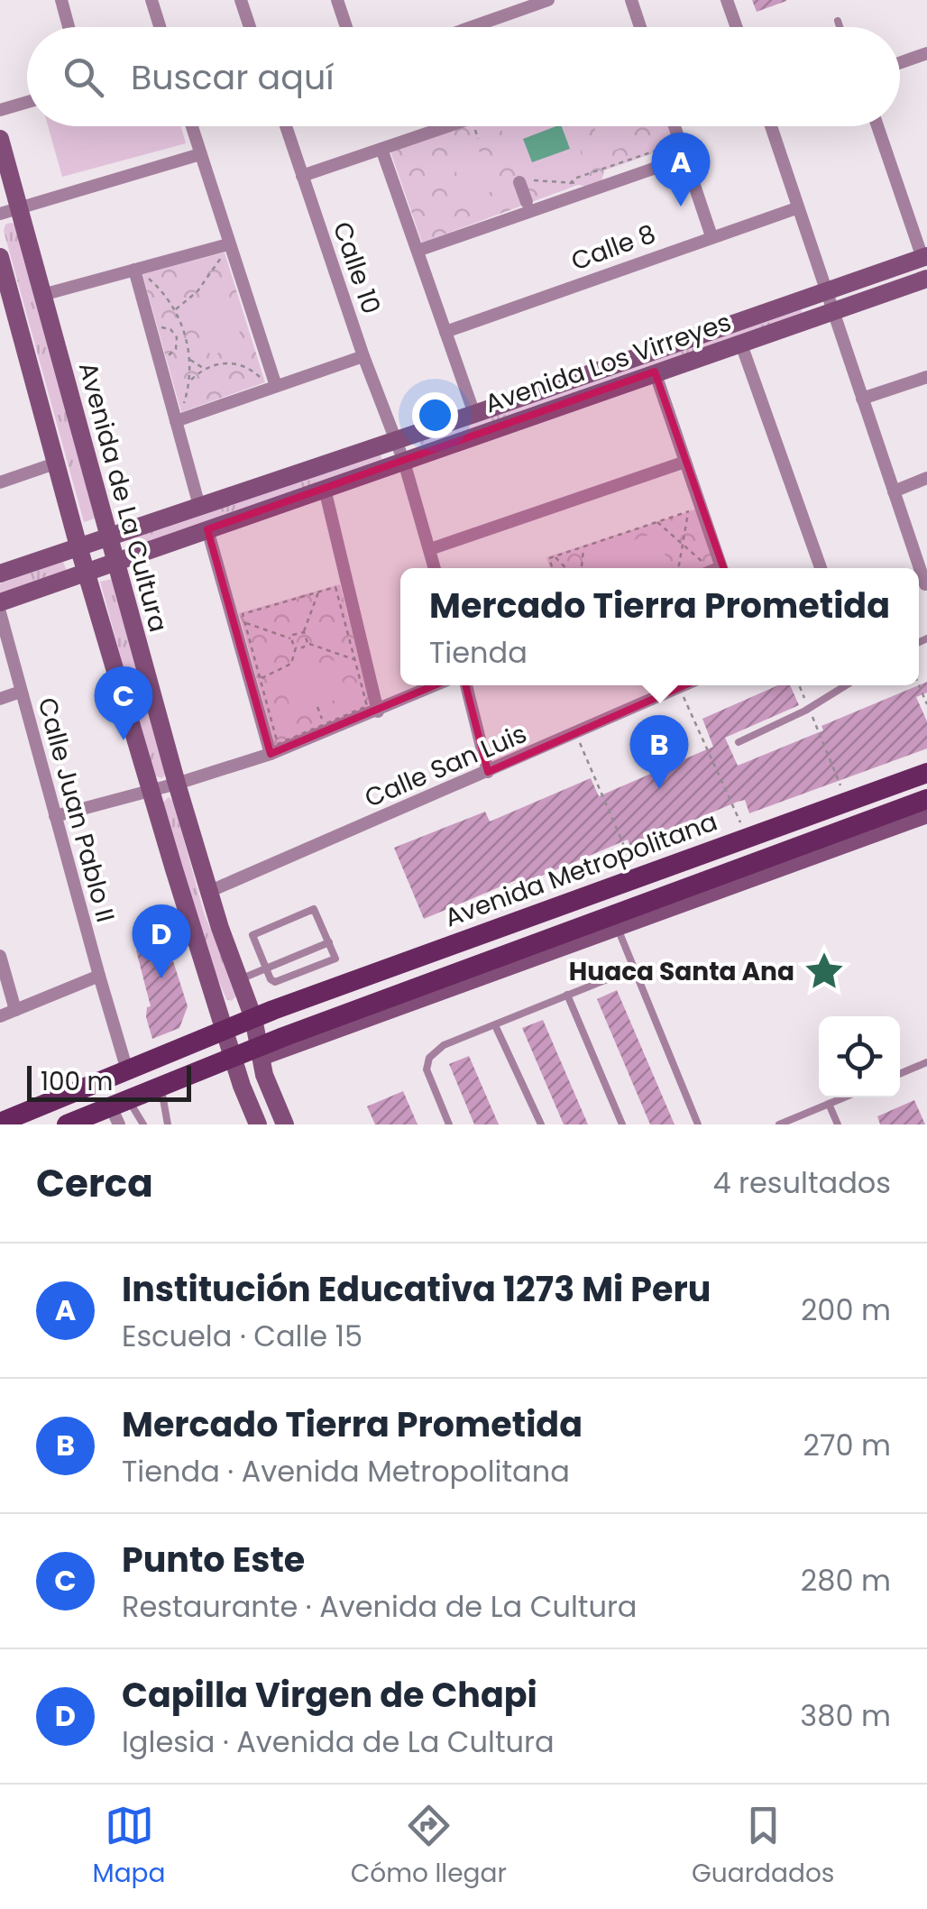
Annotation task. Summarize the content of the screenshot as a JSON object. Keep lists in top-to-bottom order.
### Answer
{
  "streets": {
    "main road": ["Avenida Los Virreyes", "Avenida de La Cultura", "Avenida Metropolitana"],
    "street": [
      "Calle 8",
      "Calle 10",
      "Calle San Luis",
      "Calle Juan Pablo II"
    ]
  },
  "crossings": [
    ["Calle 10", "Avenida Los Virreyes"],
    ["Avenida Los Virreyes", "Avenida de La Cultura"],
    ["Avenida de La Cultura", "Calle San Luis"],
    ["Avenida de La Cultura", "Avenida Metropolitana"],
    ["Calle Juan Pablo II", "Avenida Metropolitana"]
  ],
  "places": {
    "place": ["Huaca Santa Ana"]
  },
  "scale_bar": "100 m",
  "page": {
    "search": "Buscar aquí",
    "pins": [
      "A",
      "C",
      "B",
      "D"
    ],
    "popup": ["Mercado Tierra Prometida", "Tienda"],
    "scale": "100 m",
    "heading": ["Cerca", "4 resultados"],
    "list": [
      {
        "mark": "A",
        "name": "Institución Educativa 1273 Mi Peru",
        "note": "Escuela · Calle 15",
        "value": "200 m"
      },
      {
        "mark": "B",
        "name": "Mercado Tierra Prometida",
        "note": "Tienda · Avenida Metropolitana",
        "value": "270 m"
      },
      {
        "mark": "C",
        "name": "Punto Este",
        "note": "Restaurante · Avenida de La Cultura",
        "value": "280 m"
      },
      {
        "mark": "D",
        "name": "Capilla Virgen de Chapi",
        "note": "Iglesia · Avenida de La Cultura",
        "value": "380 m"
      }
    ],
    "nav": ["Mapa", "Cómo llegar", "Guardados"]
  }
}
